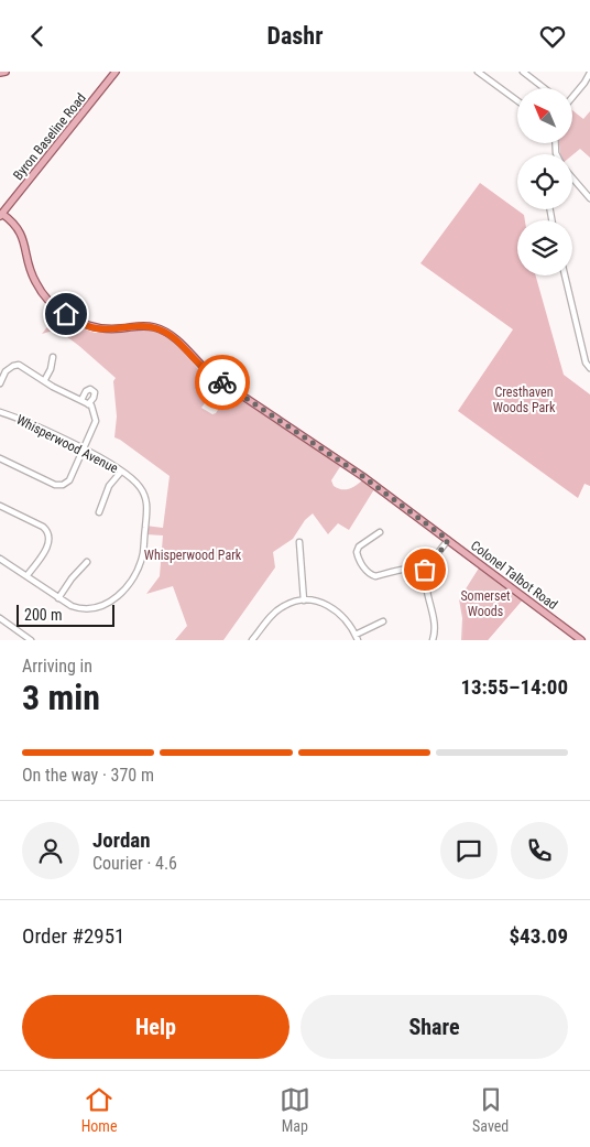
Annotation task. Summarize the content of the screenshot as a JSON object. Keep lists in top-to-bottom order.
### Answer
{
  "streets": {
    "main road": ["Byron Baseline Road", "Colonel Talbot Road"],
    "street": ["Whisperwood Avenue"]
  },
  "crossings": [
    ["Byron Baseline Road", "Colonel Talbot Road"]
  ],
  "parks": ["Cresthaven Woods Park", "Whisperwood Park", "Somerset Woods"],
  "scale_bar": "200 m",
  "north": "top left",
  "page": {
    "header": "Dashr",
    "scale": "200 m",
    "heading": ["3 min", "Arriving in", "13:55–14:00"],
    "panel": [
      "Jordan",
      "Courier · 4.6",
      "Order #2951",
      "$43.09"
    ],
    "bar": "On the way · 370 m",
    "buttons": ["Help", "Share"],
    "tabs": ["Home", "Map", "Saved"]
  }
}
